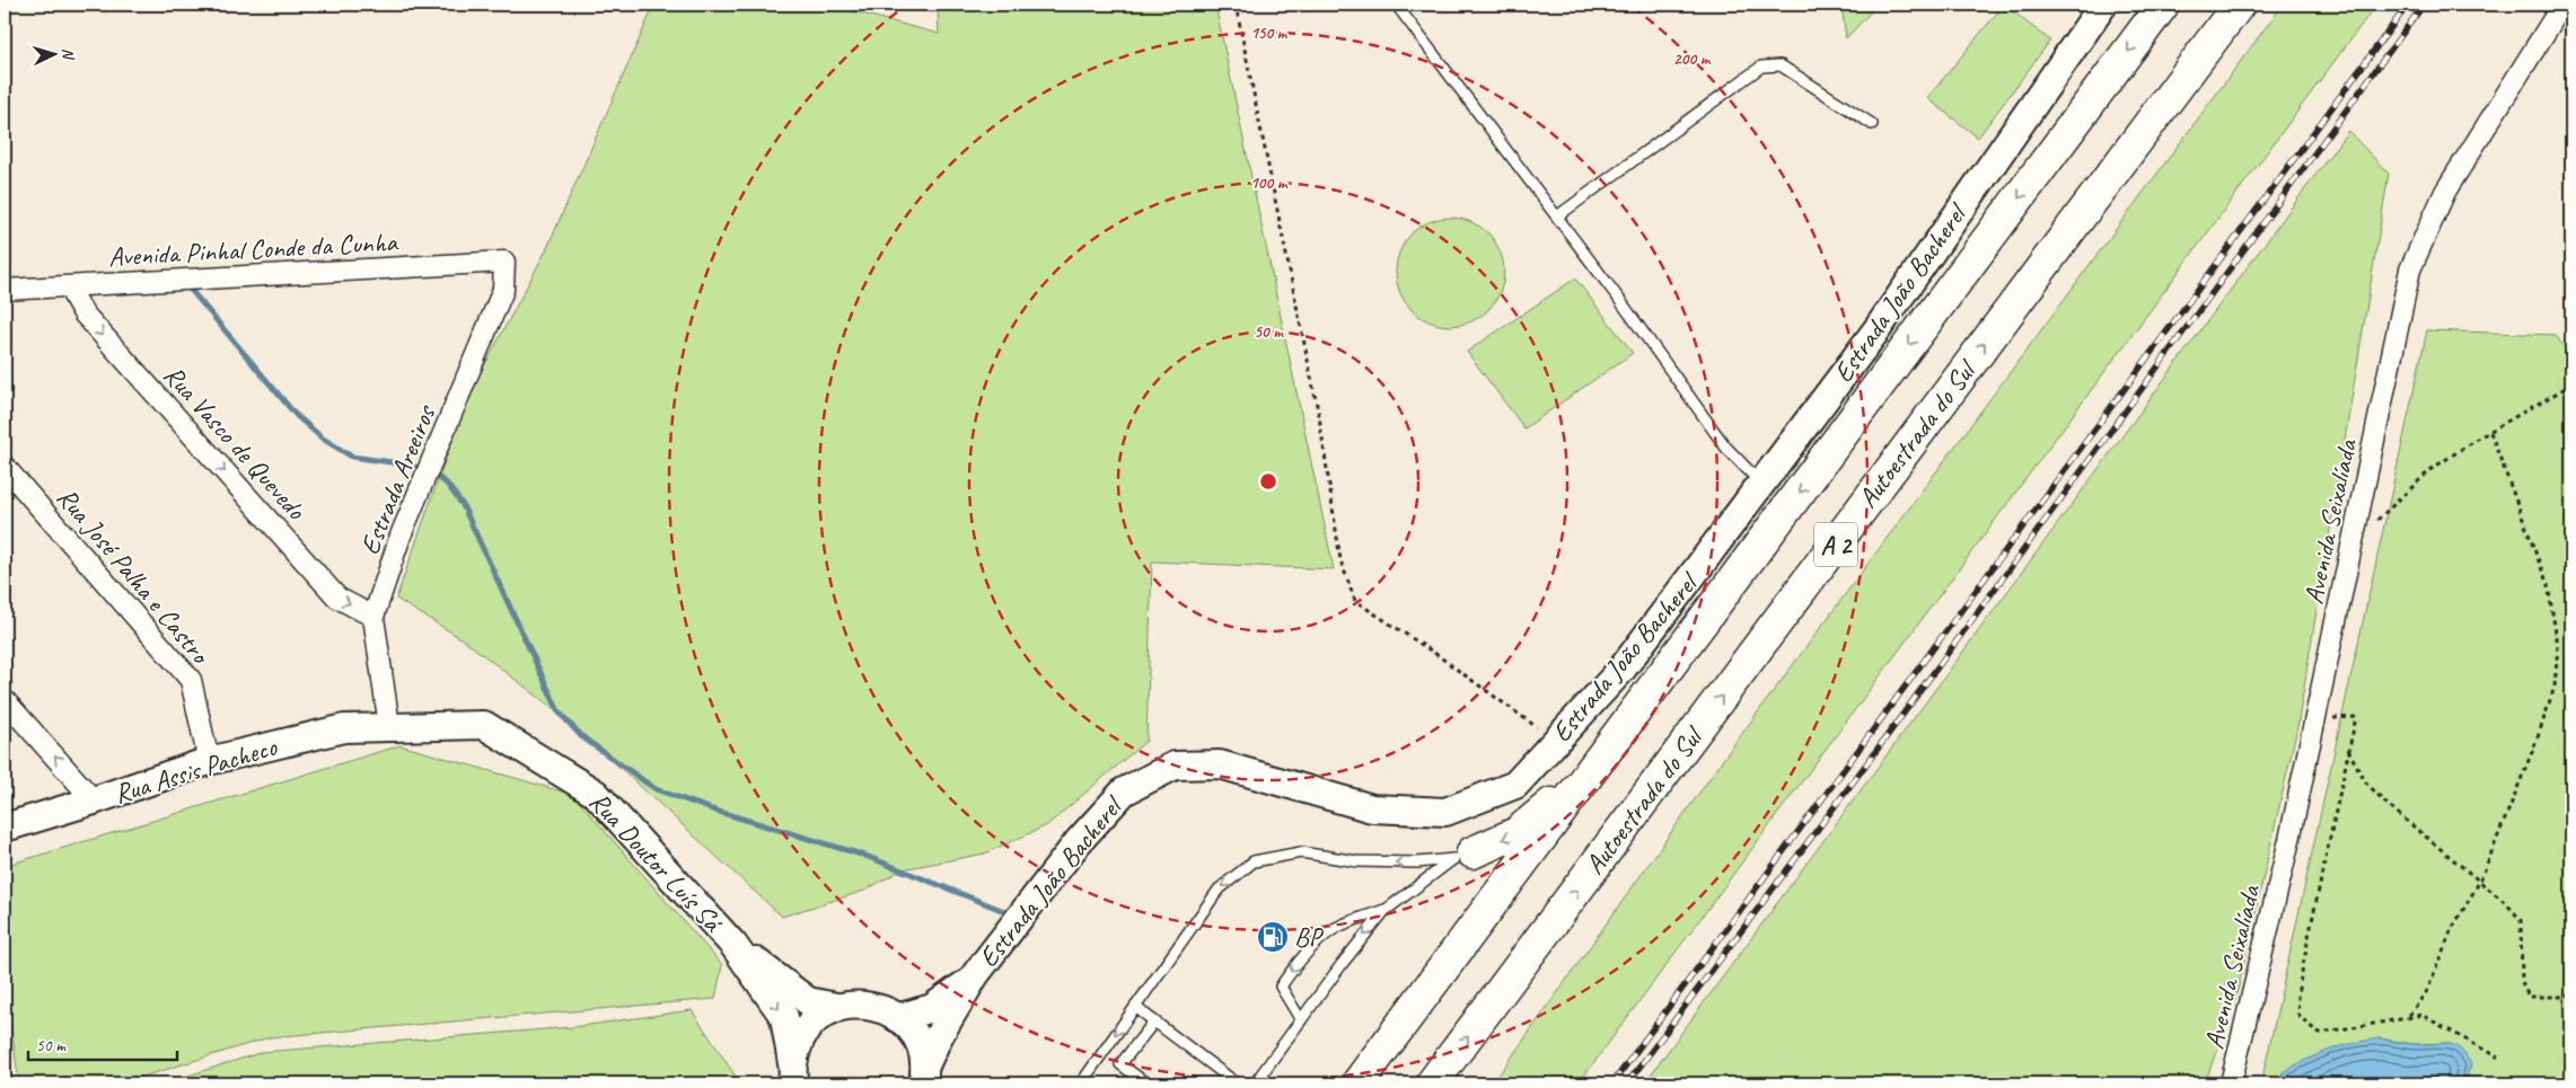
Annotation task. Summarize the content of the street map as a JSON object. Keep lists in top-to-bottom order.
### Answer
{
  "streets": {
    "highway": ["Autoestrada do Sul", "A 2"],
    "street": [
      "Avenida Pinhal Conde da Cunha",
      "Estrada João Bacherel",
      "Rua Vasco de Quevedo",
      "Estrada Areeiros",
      "Avenida Seixalíada",
      "Rua José Palha e Castro",
      "Rua Assis Pacheco",
      "Rua Doutor Luís Sá"
    ]
  },
  "crossings": [
    ["Avenida Pinhal Conde da Cunha", "Rua Vasco de Quevedo"],
    ["Avenida Pinhal Conde da Cunha", "Estrada Areeiros"],
    ["Rua Vasco de Quevedo", "Estrada Areeiros"],
    ["Estrada Areeiros", "Rua Assis Pacheco"],
    ["Estrada Areeiros", "Rua Doutor Luís Sá"],
    ["Rua José Palha e Castro", "Rua Assis Pacheco"],
    ["Rua Assis Pacheco", "Rua Doutor Luís Sá"]
  ],
  "one_way": ["Rua Vasco de Quevedo"],
  "places": {
    "fuel station": ["BP"]
  },
  "scale_bar": "50 m",
  "north": "right",
  "rings": [
    "150 m",
    "200 m",
    "100 m",
    "50 m"
  ]
}
